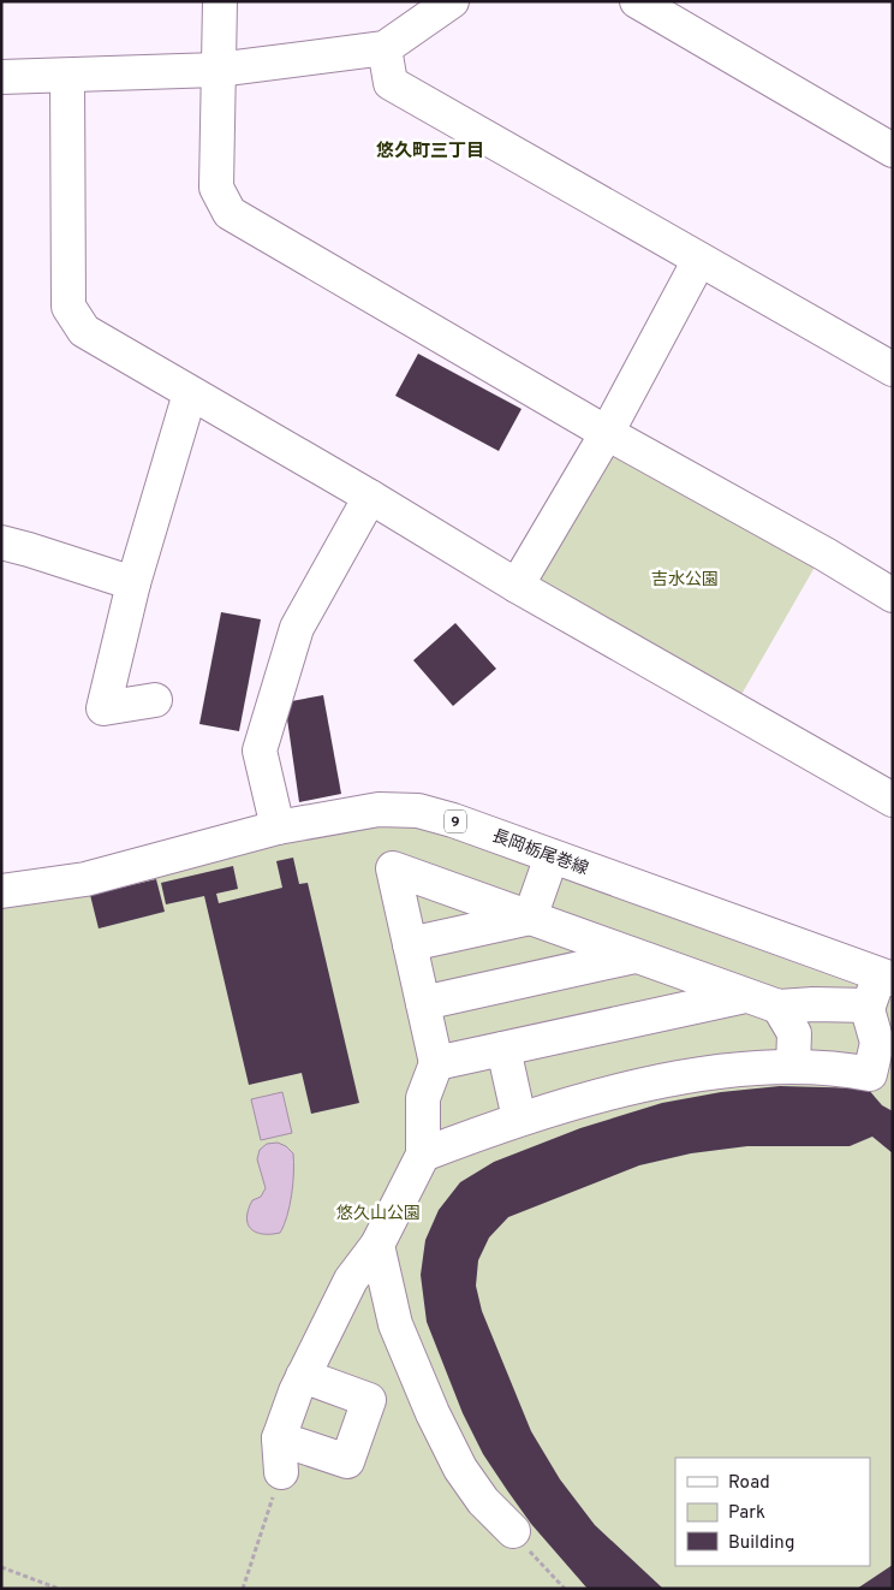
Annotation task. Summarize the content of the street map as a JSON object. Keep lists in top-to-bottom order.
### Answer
{
  "streets": {
    "street": ["9", "長岡栃尾巻線"]
  },
  "districts": ["悠久町三丁目"],
  "parks": ["吉水公園", "悠久山公園"],
  "legend": ["Road", "Park", "Building"]
}
